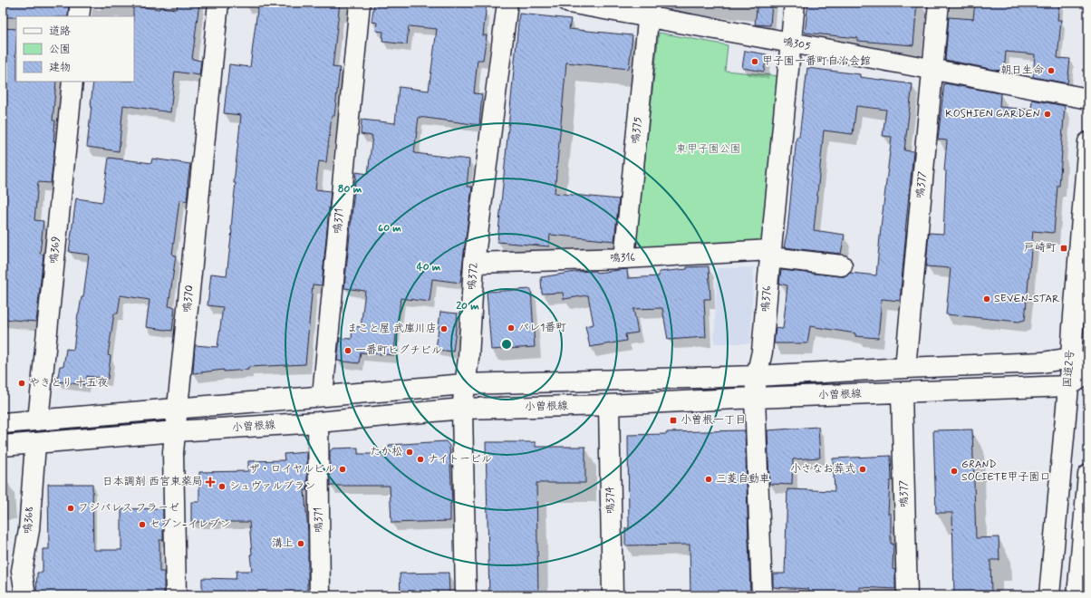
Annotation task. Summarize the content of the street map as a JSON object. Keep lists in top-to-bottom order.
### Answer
{
  "streets": {
    "main road": [
      "鳴305",
      "鳴375",
      "鳴377",
      "鳴371",
      "鳴369",
      "鳴316",
      "鳴372",
      "鳴370",
      "鳴376",
      "国道2号",
      "小曽根線",
      "鳴374",
      "鳴368"
    ]
  },
  "crossings": [
    ["鳴305", "鳴375"],
    ["鳴305", "鳴377"],
    ["鳴305", "鳴376"],
    ["鳴375", "鳴316"],
    ["鳴377", "小曽根線"],
    ["鳴371", "小曽根線"],
    ["鳴316", "鳴372"],
    ["鳴316", "鳴376"],
    ["鳴372", "小曽根線"],
    ["鳴370", "小曽根線"],
    ["鳴376", "小曽根線"],
    ["国道2号", "小曽根線"],
    ["小曽根線", "鳴374"],
    ["小曽根線", "鳴368"]
  ],
  "parks": ["東甲子園公園"],
  "places": {
    "other": [
      "甲子園一番町自治会館",
      "朝日生命",
      "KOSHIEN GARDEN",
      "SEVEN-STAR",
      "パレ1番町",
      "まこと屋 武庫川店",
      "一番町ヒグチビル",
      "やきとり 十五夜",
      "たか松",
      "ナイトービル",
      "ザ・ロイヤルビル",
      "小さなお葬式",
      "GRAND SOCIETE甲子園口",
      "三菱自動車",
      "シュヴァルブラン",
      "フジパレス フラーゼ",
      "セブン-イレブン",
      "溝上"
    ],
    "transit": ["戸崎町", "小曽根一丁目"],
    "health": ["日本調剤 西宮東薬局"]
  },
  "legend": ["道路", "公園", "建物"],
  "rings": [
    "80 m",
    "60 m",
    "40 m",
    "20 m"
  ]
}
